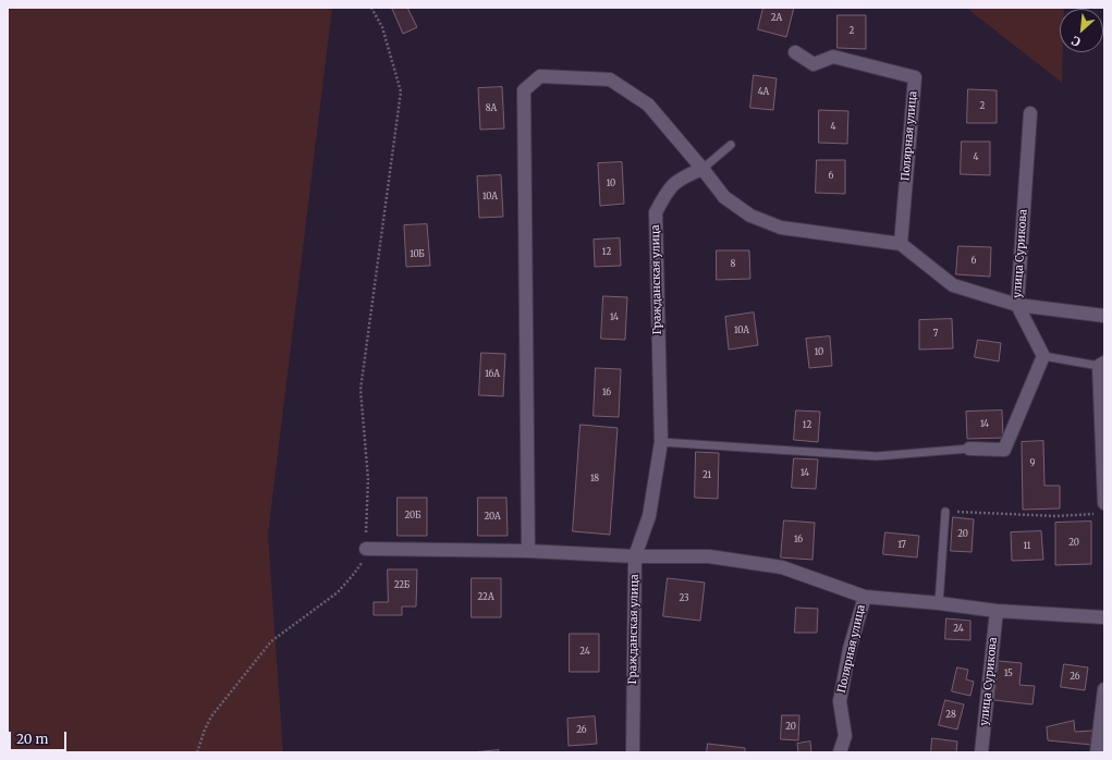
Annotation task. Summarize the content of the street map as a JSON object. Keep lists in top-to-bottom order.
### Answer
{
  "streets": {
    "street": ["Полярная улица", "улица Сурикова", "Гражданская улица"]
  },
  "house_numbers": [
    "2А",
    "2",
    "4А",
    "2",
    "8А",
    "4",
    "4",
    "6",
    "10",
    "10А",
    "12",
    "10Б",
    "6",
    "8",
    "14",
    "10А",
    "7",
    "10",
    "16А",
    "16",
    "14",
    "12",
    "9",
    "14",
    "21",
    "18",
    "20Б",
    "20А",
    "20",
    "16",
    "20",
    "17",
    "11",
    "22Б",
    "22А",
    "23",
    "24",
    "24",
    "15",
    "26",
    "28",
    "20",
    "26"
  ],
  "scale_bar": "20 m",
  "north": "bottom left"
}
